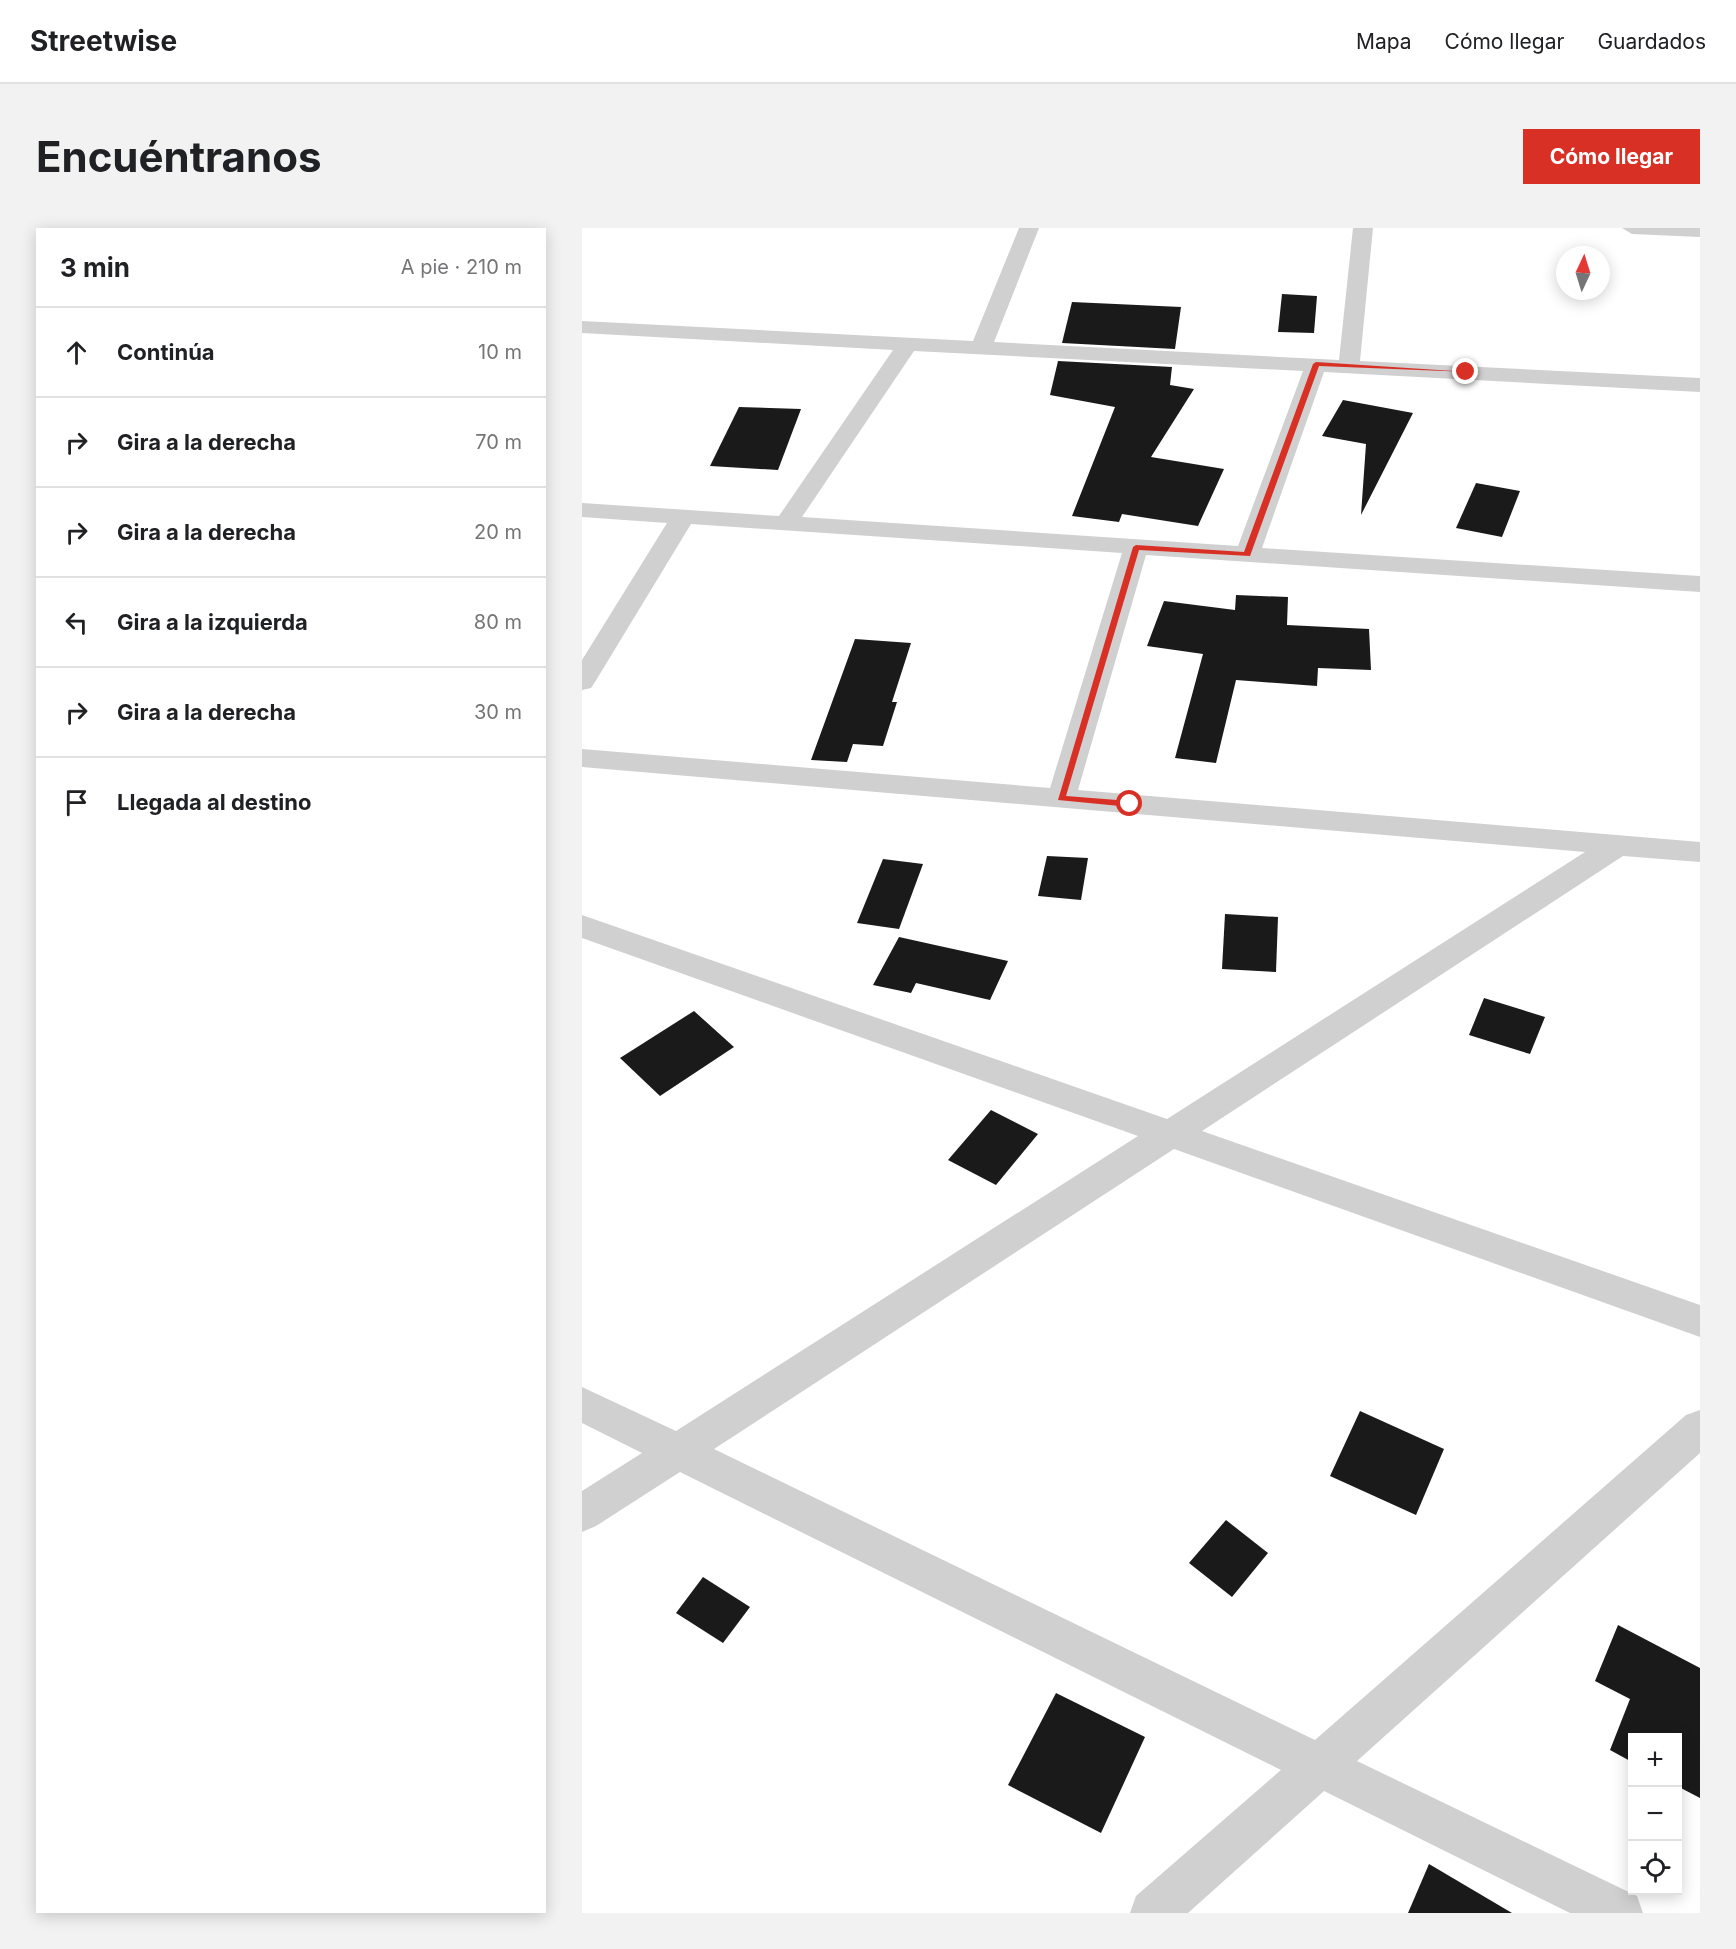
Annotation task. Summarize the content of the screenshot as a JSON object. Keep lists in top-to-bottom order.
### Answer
{
  "north": "top",
  "page": {
    "header": "Streetwise",
    "nav": ["Mapa", "Cómo llegar", "Guardados"],
    "buttons": "Cómo llegar",
    "title": "Encuéntranos",
    "heading": ["3 min", "A pie · 210 m"],
    "list": [
      ["Continúa", "10 m"],
      ["Gira a la derecha", "70 m"],
      ["Gira a la derecha", "20 m"],
      ["Gira a la izquierda", "80 m"],
      ["Gira a la derecha", "30 m"],
      "Llegada al destino"
    ],
    "map_buttons": ["+", "−"]
  }
}
